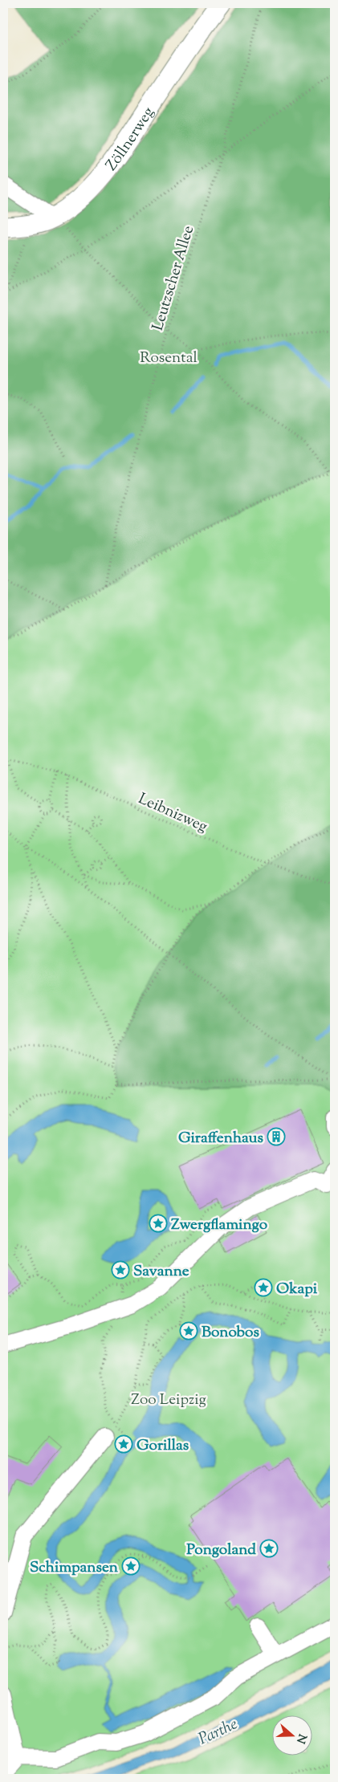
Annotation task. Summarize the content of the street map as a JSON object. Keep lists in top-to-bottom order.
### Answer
{
  "streets": {
    "main road": ["Zöllnerweg"],
    "path": ["Leutzscher Allee", "Leibnizweg"]
  },
  "water": ["Parthe"],
  "parks": ["Rosental", "Zoo Leipzig"],
  "places": {
    "building": ["Giraffenhaus"],
    "place": [
      "Zwergflamingo",
      "Savanne",
      "Okapi",
      "Bonobos",
      "Gorillas",
      "Pongoland",
      "Schimpansen"
    ]
  },
  "north": "right"
}
